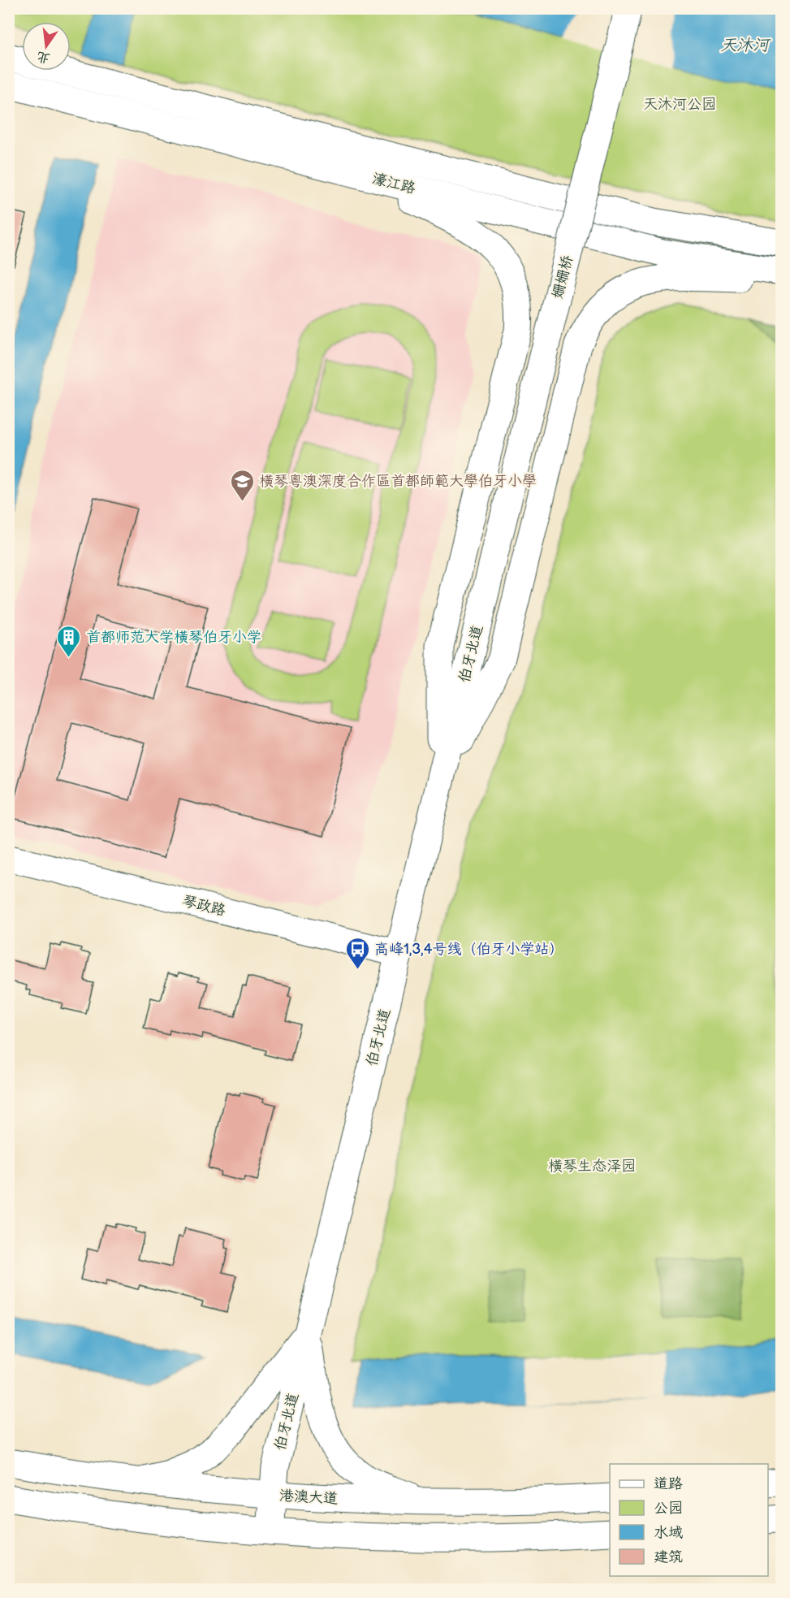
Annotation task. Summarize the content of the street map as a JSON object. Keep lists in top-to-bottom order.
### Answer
{
  "streets": {
    "main road": [
      "濠江路",
      "姗姗桥",
      "伯牙北道",
      "港澳大道"
    ],
    "street": ["琴政路"]
  },
  "crossings": [
    ["姗姗桥", "伯牙北道"],
    ["伯牙北道", "琴政路"],
    ["伯牙北道", "港澳大道"]
  ],
  "water": ["天沐河"],
  "parks": ["天沐河公园", "横琴生态泽园"],
  "places": {
    "school or university": ["橫琴粵澳深度合作區首都師範大學伯牙小學"],
    "building": ["首都师范大学横琴伯牙小学"],
    "bus stop": ["高峰1,3,4号线（伯牙小学站）"]
  },
  "legend": [
    "道路",
    "公园",
    "水域",
    "建筑"
  ],
  "north": "bottom"
}
